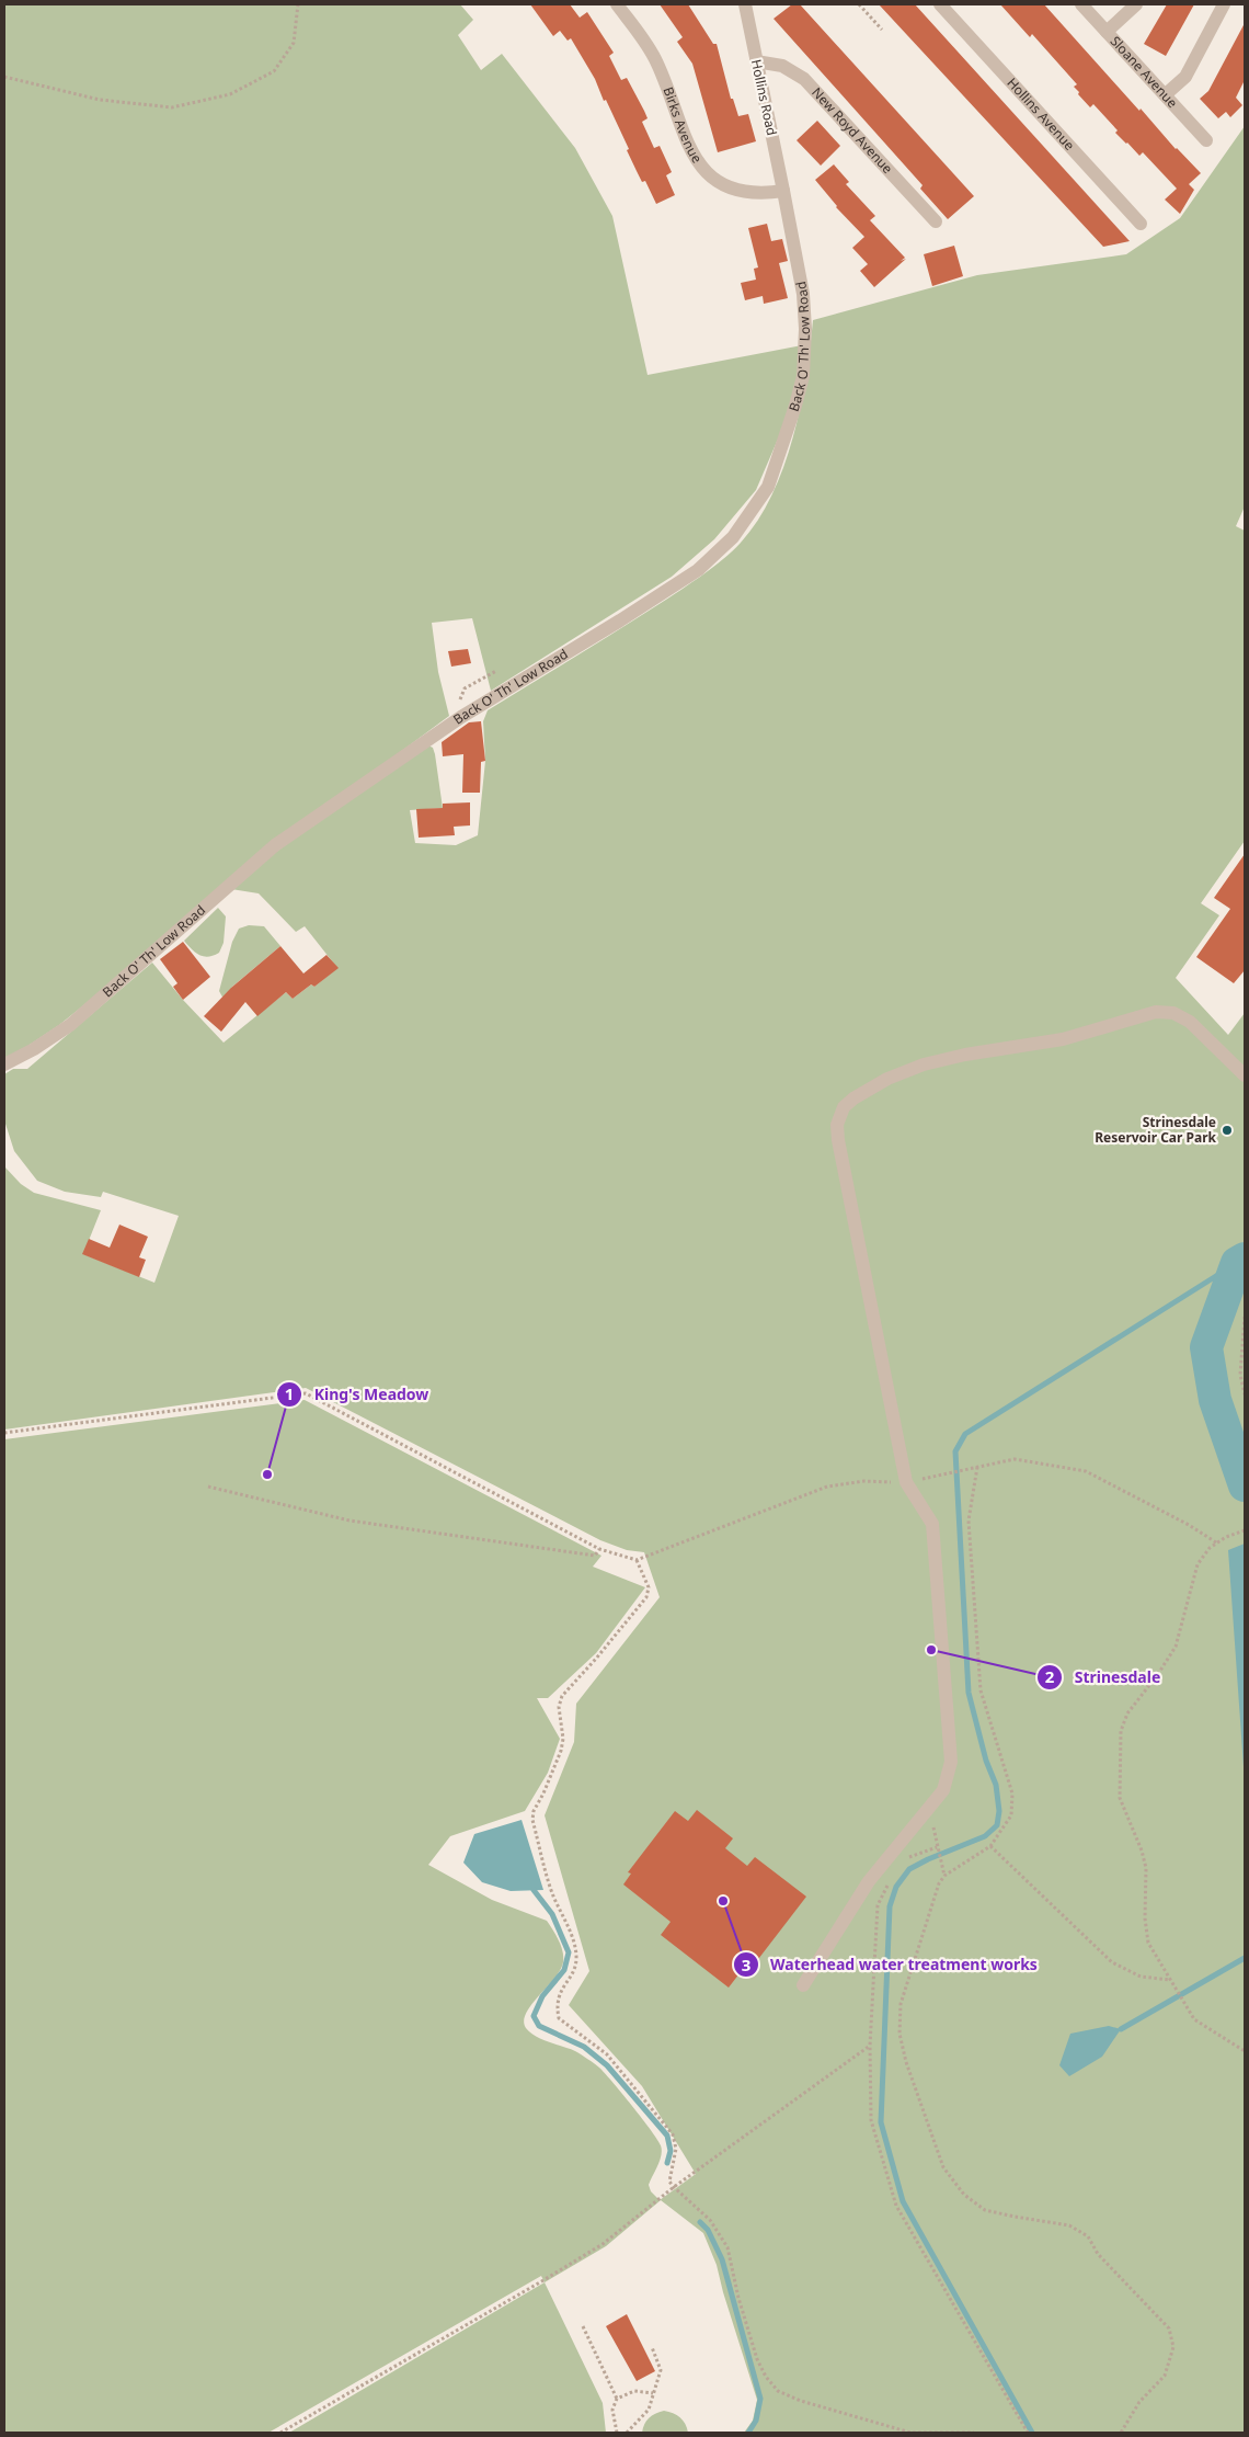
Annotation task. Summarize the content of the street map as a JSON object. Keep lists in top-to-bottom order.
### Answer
{
  "streets": {
    "street": [
      "Sloane Avenue",
      "Hollins Road",
      "Hollins Avenue",
      "Birks Avenue",
      "New Royd Avenue",
      "Back O' Th' Low Road"
    ]
  },
  "crossings": [
    ["Hollins Road", "Birks Avenue"],
    ["Hollins Road", "New Royd Avenue"],
    ["Hollins Road", "Back O' Th' Low Road"],
    ["Birks Avenue", "Back O' Th' Low Road"]
  ],
  "places": [
    "Strinesdale Reservoir Car Park",
    "King's Meadow",
    "Strinesdale",
    "Waterhead water treatment works"
  ]
}
